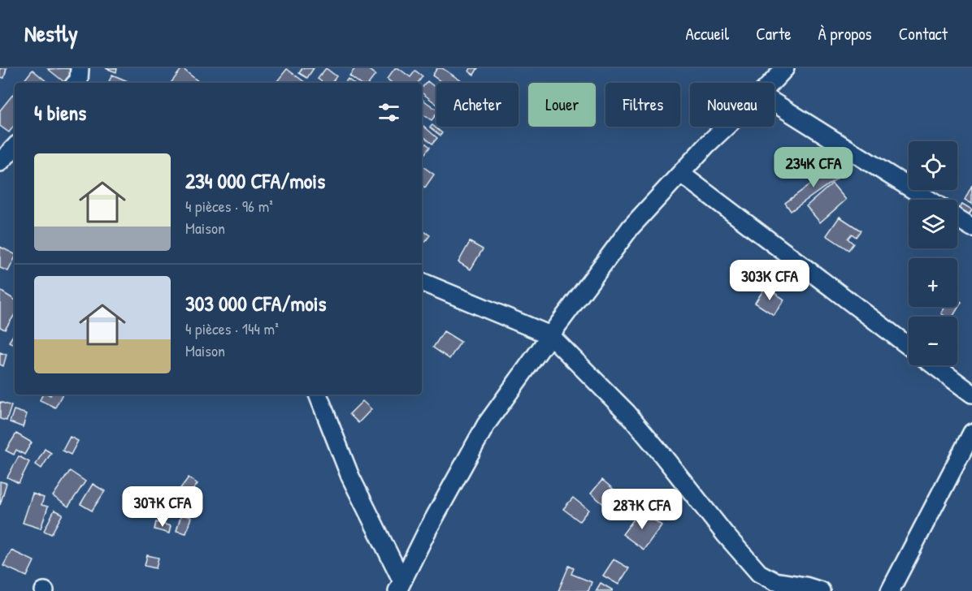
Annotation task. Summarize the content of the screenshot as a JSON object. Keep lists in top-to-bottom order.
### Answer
{
  "page": {
    "header": "Nestly",
    "nav": [
      "Accueil",
      "Carte",
      "À propos",
      "Contact"
    ],
    "chip": [
      "Acheter",
      "Louer",
      "Filtres",
      "Nouveau"
    ],
    "heading": "4 biens",
    "map_buttons": ["+", "−"],
    "list": [
      {
        "name": "234 000 CFA/mois",
        "note": "4 pièces · 96 m² · Maison"
      },
      {
        "name": "303 000 CFA/mois",
        "note": "4 pièces · 144 m² · Maison"
      }
    ],
    "price": [
      "234K CFA",
      "303K CFA",
      "307K CFA",
      "287K CFA"
    ]
  }
}
